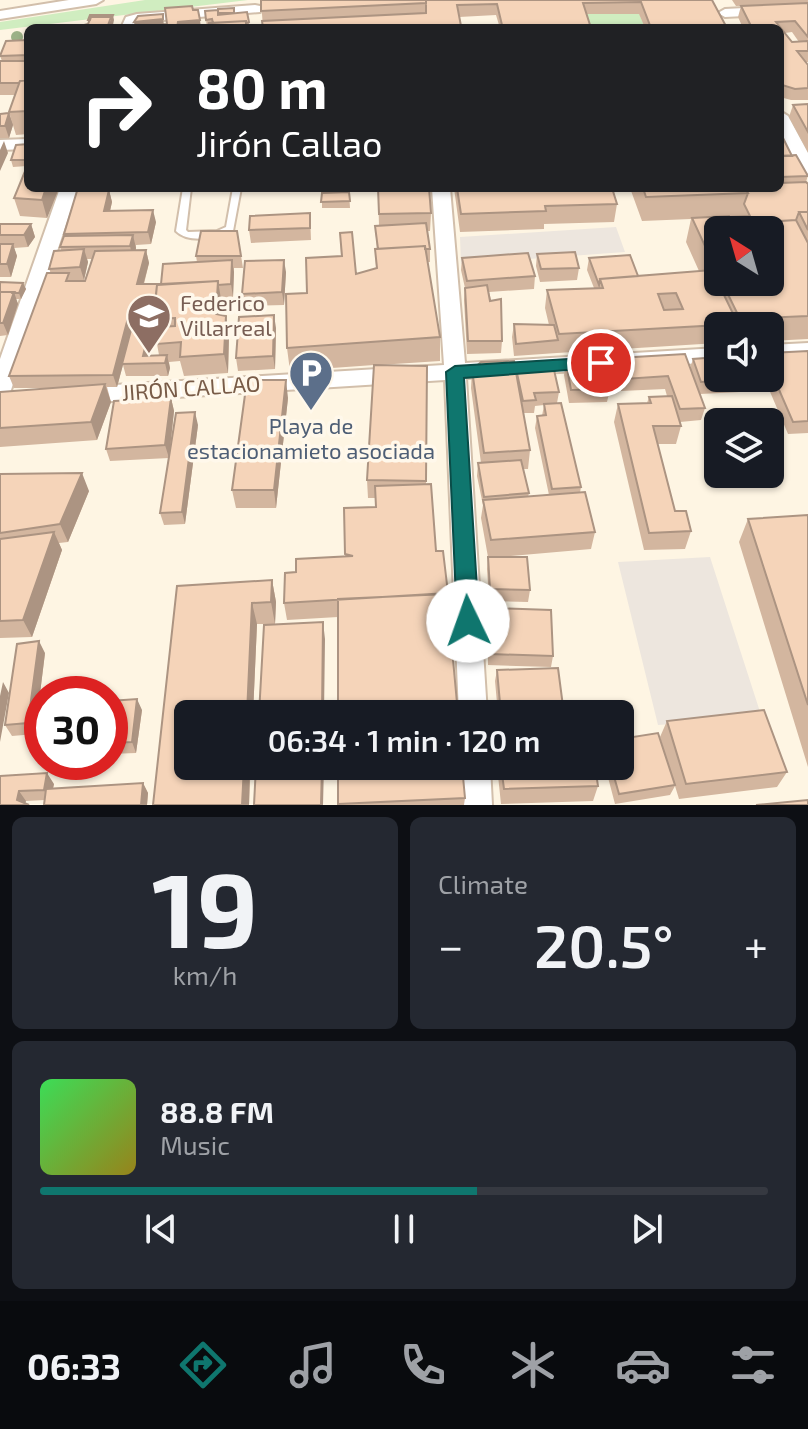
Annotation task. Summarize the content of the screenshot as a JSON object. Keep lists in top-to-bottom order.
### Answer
{
  "streets": {
    "street": ["JIRÓN CALLAO"]
  },
  "places": {
    "school or university": ["Federico Villarreal"],
    "parking": ["Playa de estacionamieto asociada"]
  },
  "north": "top left",
  "page": {
    "turn": ["80 m", "Jirón Callao"],
    "limit": "30",
    "trip": "06:34 · 1 min · 120 m",
    "tile": [
      ["19", "km/h"],
      "Climate"
    ],
    "heat": ["−", "20.5°", "+"],
    "song": ["88.8 FM", "Music"],
    "tabs": "06:33"
  }
}
